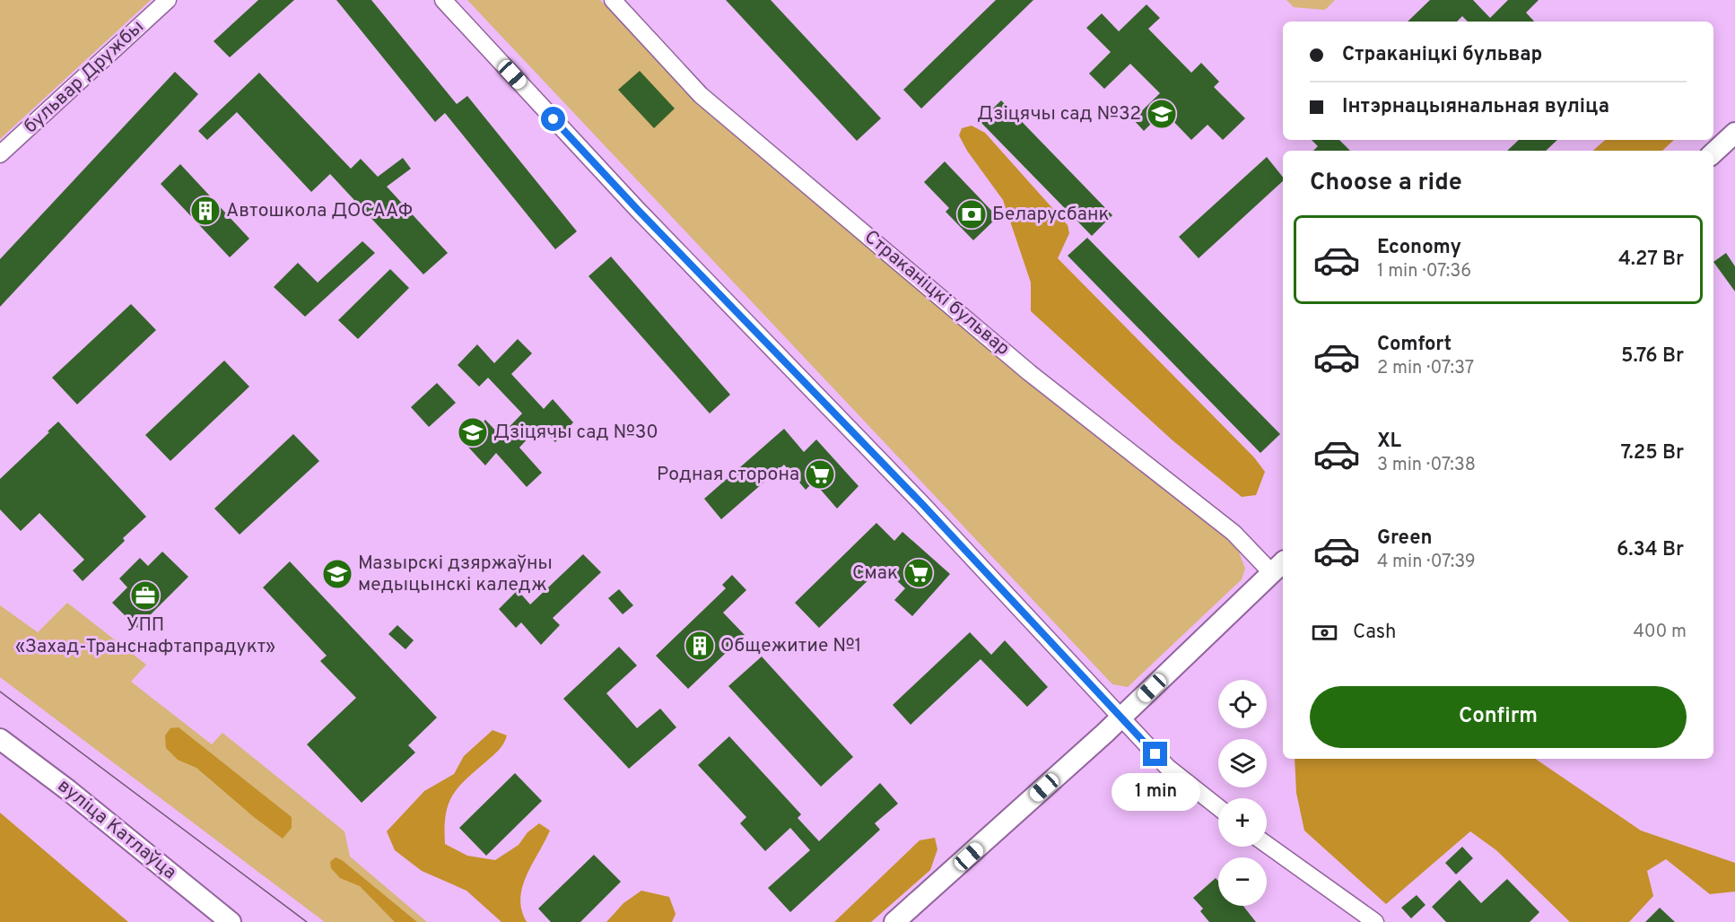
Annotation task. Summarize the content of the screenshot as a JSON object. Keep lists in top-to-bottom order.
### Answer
{
  "streets": {
    "main road": ["вуліца Катлаўца"],
    "street": ["бульвар Дружбы", "Страканіцкі бульвар"]
  },
  "places": {
    "school or university": ["Дзіцячы сад №32", "Дзіцячы сад №30", "Мазырскі дзяржаўны медыцынскі каледж"],
    "building": ["Автошкола ДОСААФ", "Общежитие №1"],
    "bank": ["Беларусбанк"],
    "supermarket": ["Родная сторона", "Смак"],
    "office": ["УПП «Захад-Транснафтапрадукт»"]
  },
  "page": {
    "banner": ["Страканіцкі бульвар", "Інтэрнацыянальная вуліца"],
    "heading": "Choose a ride",
    "list": [
      {
        "name": "Economy",
        "note": "1 min · 07:36",
        "value": "4.27 Br"
      },
      {
        "name": "Comfort",
        "note": "2 min · 07:37",
        "value": "5.76 Br"
      },
      {
        "name": "XL",
        "note": "3 min · 07:38",
        "value": "7.25 Br"
      },
      {
        "name": "Green",
        "note": "4 min · 07:39",
        "value": "6.34 Br"
      }
    ],
    "pay": ["Cash", "400 m"],
    "buttons": "Confirm",
    "map_buttons": ["+", "−"],
    "bubble": "1 min"
  }
}
